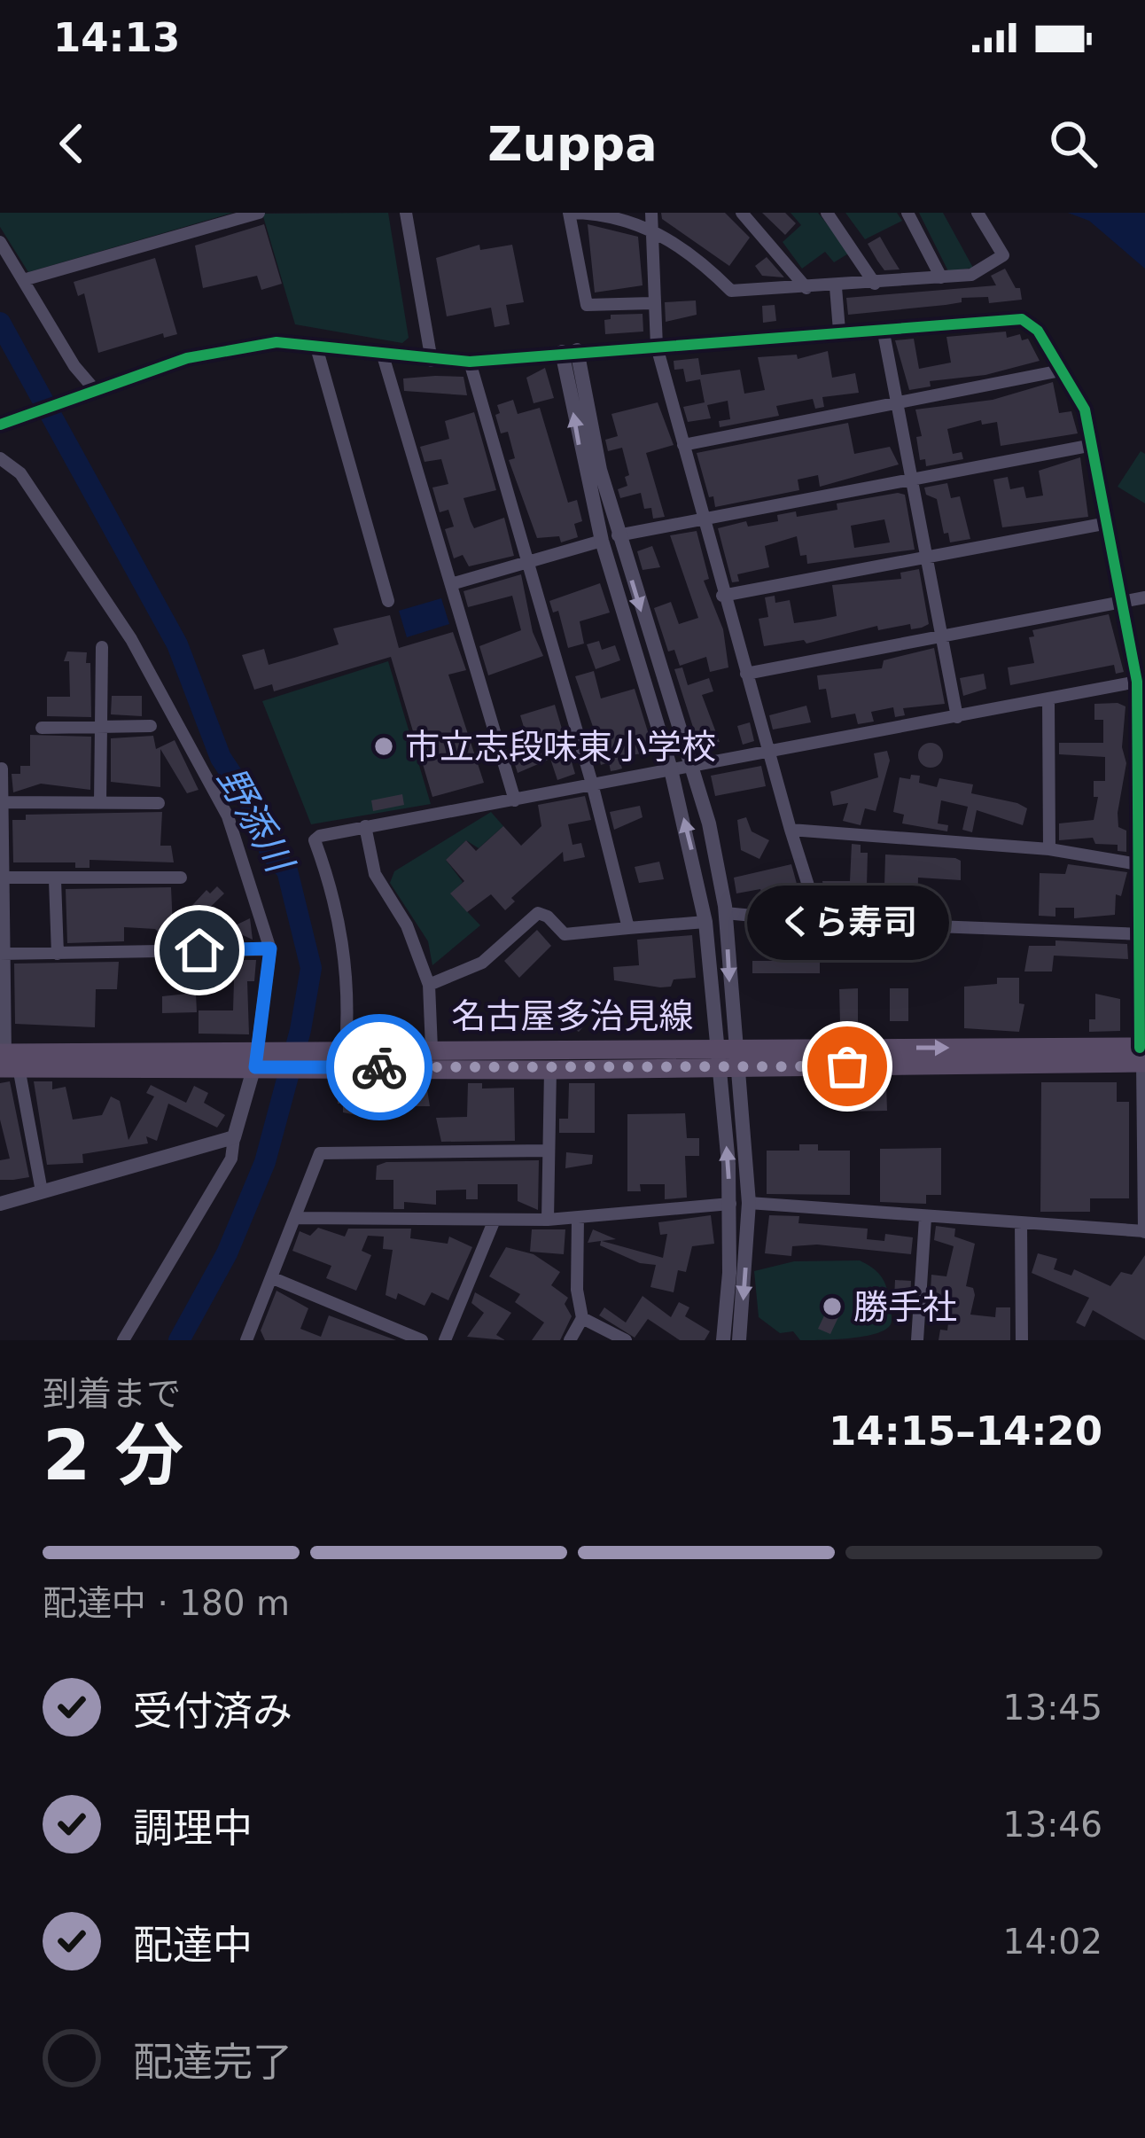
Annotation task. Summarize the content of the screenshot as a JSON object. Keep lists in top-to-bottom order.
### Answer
{
  "streets": {
    "main road": ["名古屋多治見線"]
  },
  "water": ["野添川"],
  "places": ["市立志段味東小学校", "くら寿司", "勝手社"],
  "page": {
    "status": "14:13",
    "header": "Zuppa",
    "bubble": "くら寿司",
    "heading": ["2 分", "到着まで", "14:15–14:20"],
    "bar": "配達中 · 180 m",
    "list": [
      ["受付済み", "13:45"],
      ["調理中", "13:46"],
      ["配達中", "14:02"],
      "配達完了"
    ]
  }
}
